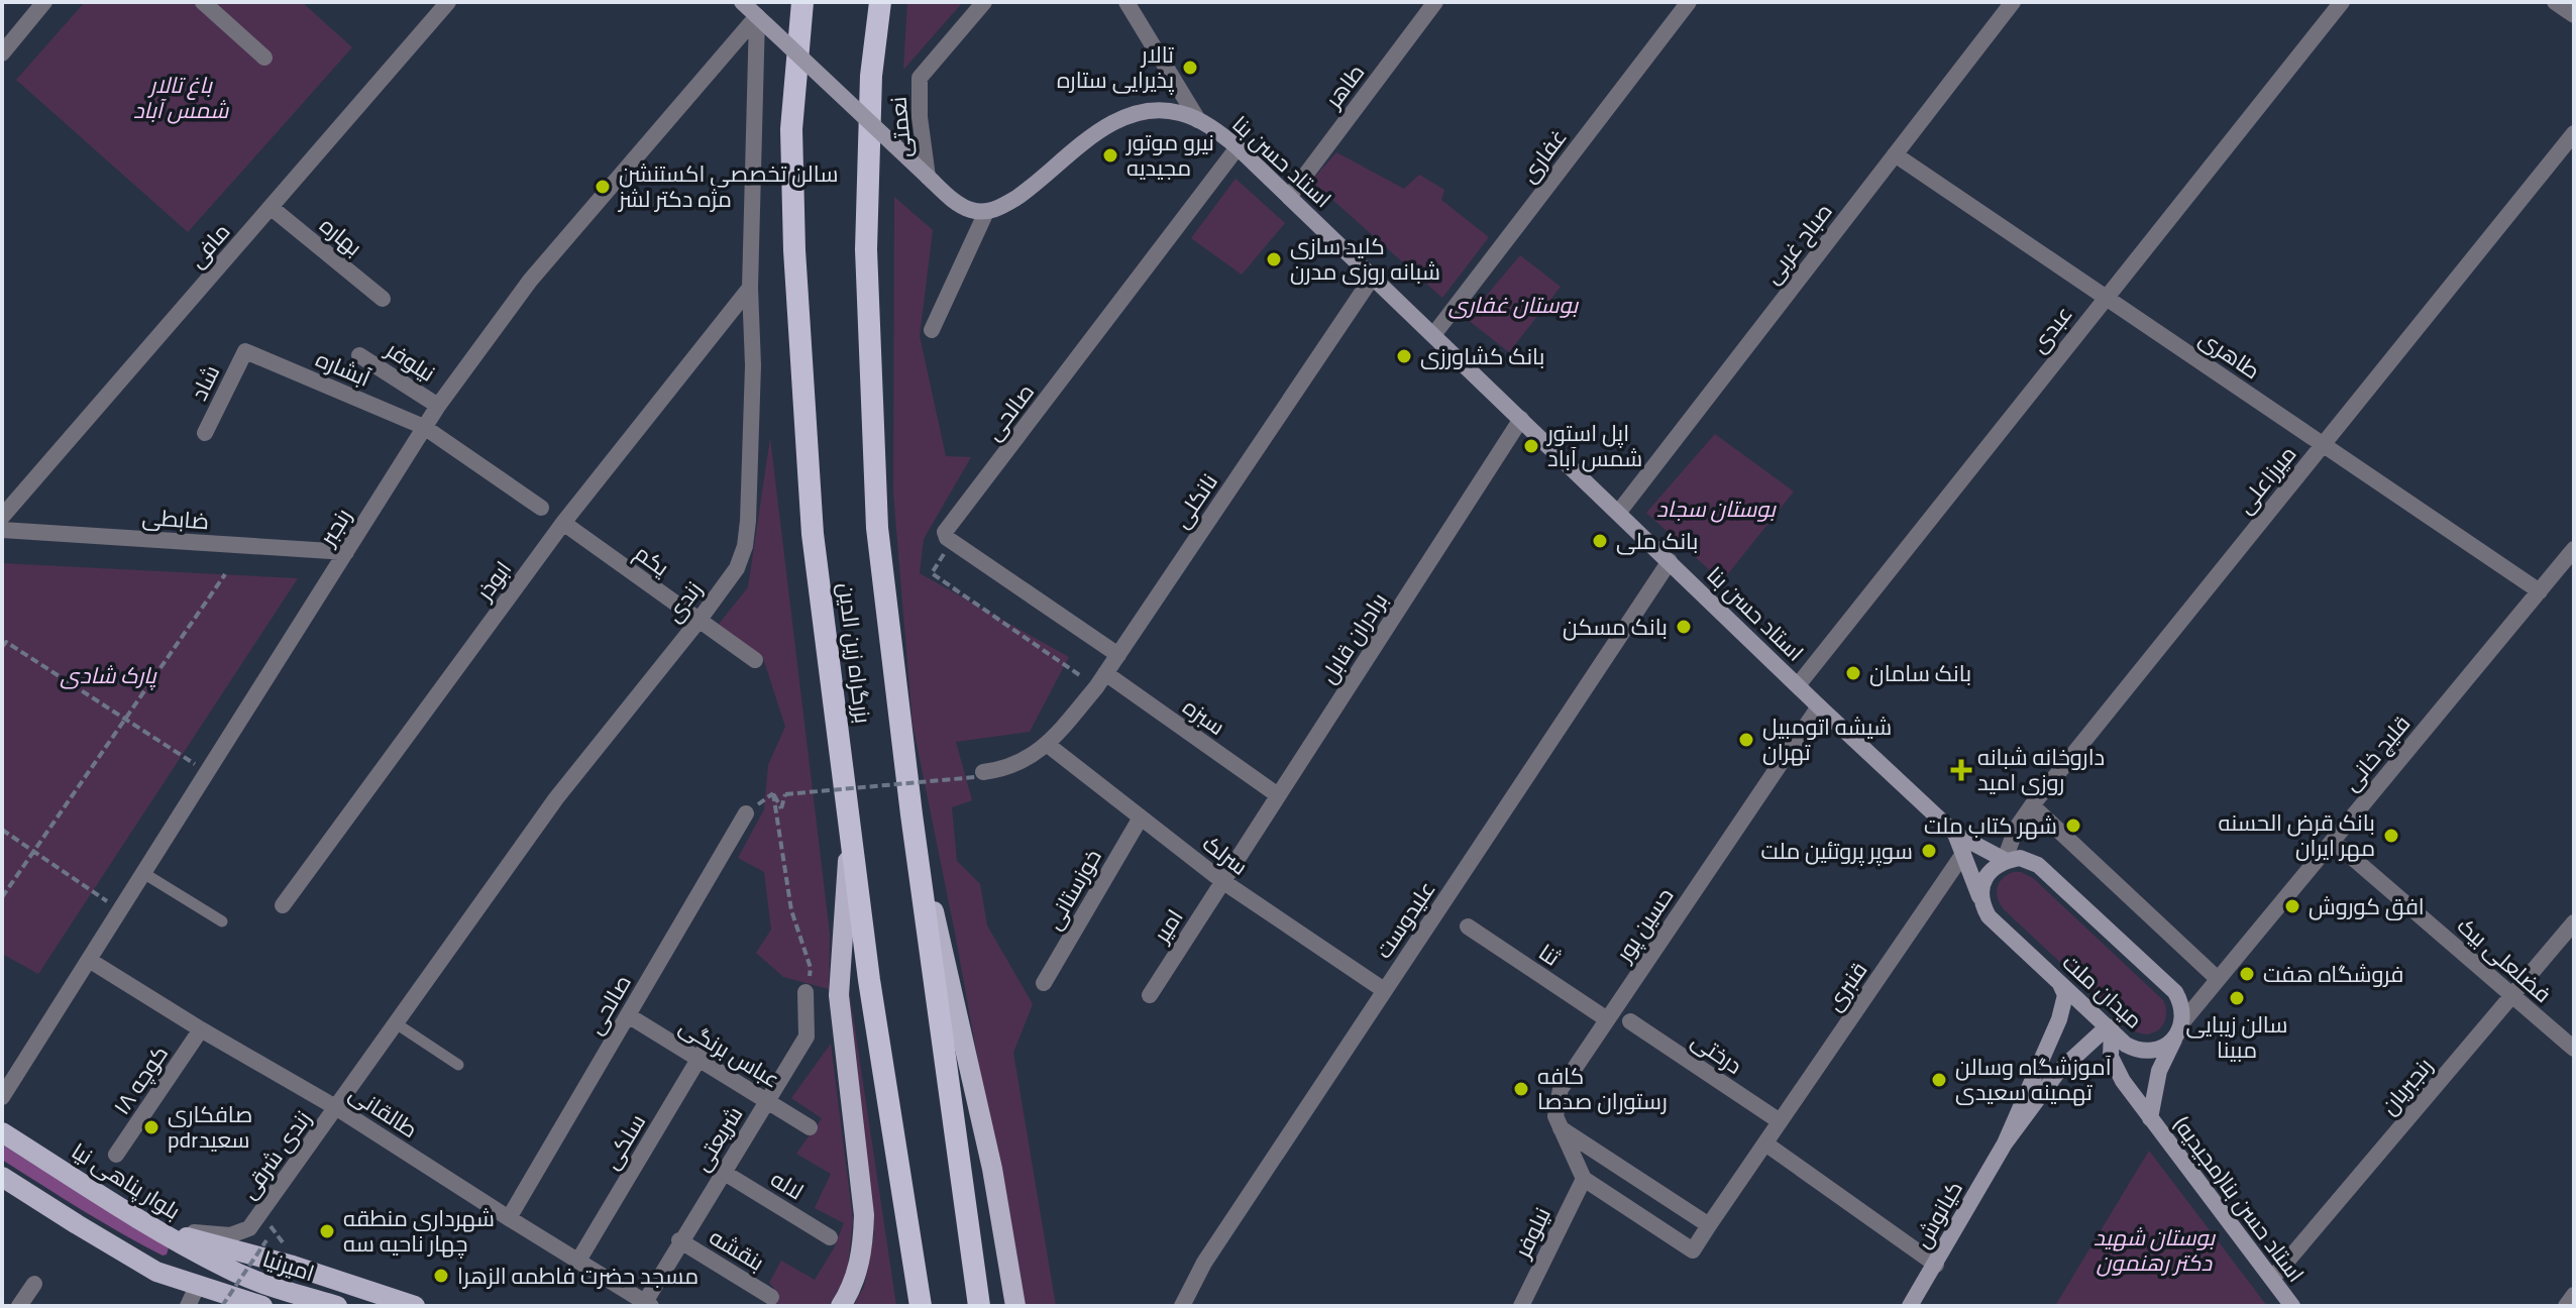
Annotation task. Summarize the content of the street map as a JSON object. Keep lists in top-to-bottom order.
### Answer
{
  "streets": {
    "highway": ["بزرگراه زین الدین"],
    "main road": [
      "استاد حسن بنا",
      "میدان ملت",
      "بلوار پناهی نیا",
      "استاد حسن بنا(مجیدیه)",
      "کیانوش",
      "امیرنیا"
    ],
    "street": [
      "طاهر",
      "نعمتی",
      "غفاری",
      "بهاره",
      "صباح غربی",
      "مافی",
      "عبدی",
      "طاهری",
      "نیلوفر",
      "آبشاره",
      "شاد",
      "صالحی",
      "میرزاعلی",
      "نانکلی",
      "ضابطی",
      "رنجبر",
      "یکم",
      "ابوذر",
      "زندی",
      "برادران قابل",
      "سبزه",
      "قلیچ خانی",
      "سرلک",
      "خوزستانی",
      "علیدوست",
      "حسین پور",
      "امیر",
      "ثنا",
      "فضلعلی بیک",
      "قنبری",
      "عباس برنگی",
      "درختی",
      "کوچه ۱۸",
      "رنجبریان",
      "طالقانی",
      "شریعتی",
      "سلکی",
      "زندی شرقی",
      "لاله",
      "بنقشه"
    ]
  },
  "crossings": [
    ["طاهر", "استاد حسن بنا"],
    ["غفاری", "استاد حسن بنا"],
    ["استاد حسن بنا", "صباح غربی"],
    ["استاد حسن بنا", "عبدی"],
    ["استاد حسن بنا", "صالحی"],
    ["استاد حسن بنا", "نانکلی"],
    ["استاد حسن بنا", "برادران قابل"],
    ["استاد حسن بنا", "علیدوست"],
    ["استاد حسن بنا", "حسین پور"],
    ["استاد حسن بنا", "میدان ملت"],
    ["بهاره", "مافی"],
    ["صباح غربی", "طاهری"],
    ["عبدی", "طاهری"],
    ["طاهری", "میرزاعلی"],
    ["طاهری", "قلیچ خانی"],
    ["نیلوفر", "رنجبر"],
    ["نیلوفر", "حسین پور"],
    ["نیلوفر", "قنبری"],
    ["آبشاره", "شاد"],
    ["آبشاره", "رنجبر"],
    ["صالحی", "عباس برنگی"],
    ["صالحی", "طالقانی"],
    ["نانکلی", "سبزه"],
    ["نانکلی", "سرلک"],
    ["ضابطی", "رنجبر"],
    ["رنجبر", "زندی"],
    ["رنجبر", "طالقانی"],
    ["یکم", "ابوذر"],
    ["یکم", "زندی"],
    ["ابوذر", "زندی"],
    ["زندی", "طالقانی"],
    ["زندی", "زندی شرقی"],
    ["برادران قابل", "سبزه"],
    ["برادران قابل", "سرلک"],
    ["برادران قابل", "امیر"],
    ["قلیچ خانی", "فضلعلی بیک"],
    ["قلیچ خانی", "میدان ملت"],
    ["سرلک", "خوزستانی"],
    ["سرلک", "علیدوست"],
    ["سرلک", "امیر"],
    ["حسین پور", "ثنا"],
    ["حسین پور", "قنبری"],
    ["فضلعلی بیک", "رنجبریان"],
    ["قنبری", "میدان ملت"],
    ["قنبری", "درختی"],
    ["میدان ملت", "استاد حسن بنا(مجیدیه)"],
    ["میدان ملت", "کیانوش"],
    ["عباس برنگی", "شریعتی"],
    ["عباس برنگی", "سلکی"],
    ["کوچه ۱۸", "طالقانی"],
    ["رنجبریان", "استاد حسن بنا(مجیدیه)"],
    ["طالقانی", "شریعتی"],
    ["طالقانی", "سلکی"],
    ["طالقانی", "زندی شرقی"],
    ["شریعتی", "لاله"],
    ["شریعتی", "بنقشه"],
    ["زندی شرقی", "بلوار پناهی نیا"],
    ["بلوار پناهی نیا", "امیرنیا"],
    ["استاد حسن بنا(مجیدیه)", "کیانوش"]
  ],
  "parks": [
    "باغ تالار شمس آباد",
    "بوستان غفاری",
    "بوستان سجاد",
    "پارک شادی",
    "بوستان شهید دکتر رهنمون"
  ],
  "places": {
    "other": [
      "تالار پذیرایی ستاره",
      "نیرو موتور مجیدیه",
      "سالن تخصصی اکستنشن مژه دکتر لشز",
      "کلید سازی شبانه روزی مدرن",
      "بانک کشاورزی",
      "اپل استور شمس آباد",
      "بانک ملی",
      "بانک مسکن",
      "بانک سامان",
      "شیشه اتومبیل تهران",
      "شهر کتاب ملت",
      "بانک قرض الحسنه مهر ایران",
      "سوپر پروتئین ملت",
      "افق کوروش",
      "فروشگاه هفت",
      "سالن زیبایی مبینا",
      "آموزشگاه وسالن تهمینه سعیدی",
      "کافه رستوران صدصا",
      "صافکاری pdrسعید",
      "شهرداری منطقه چهار ناحیه سه",
      "مسجد حضرت فاطمه الزهرا"
    ],
    "health": ["داروخانه شبانه روزی امید"]
  }
}
